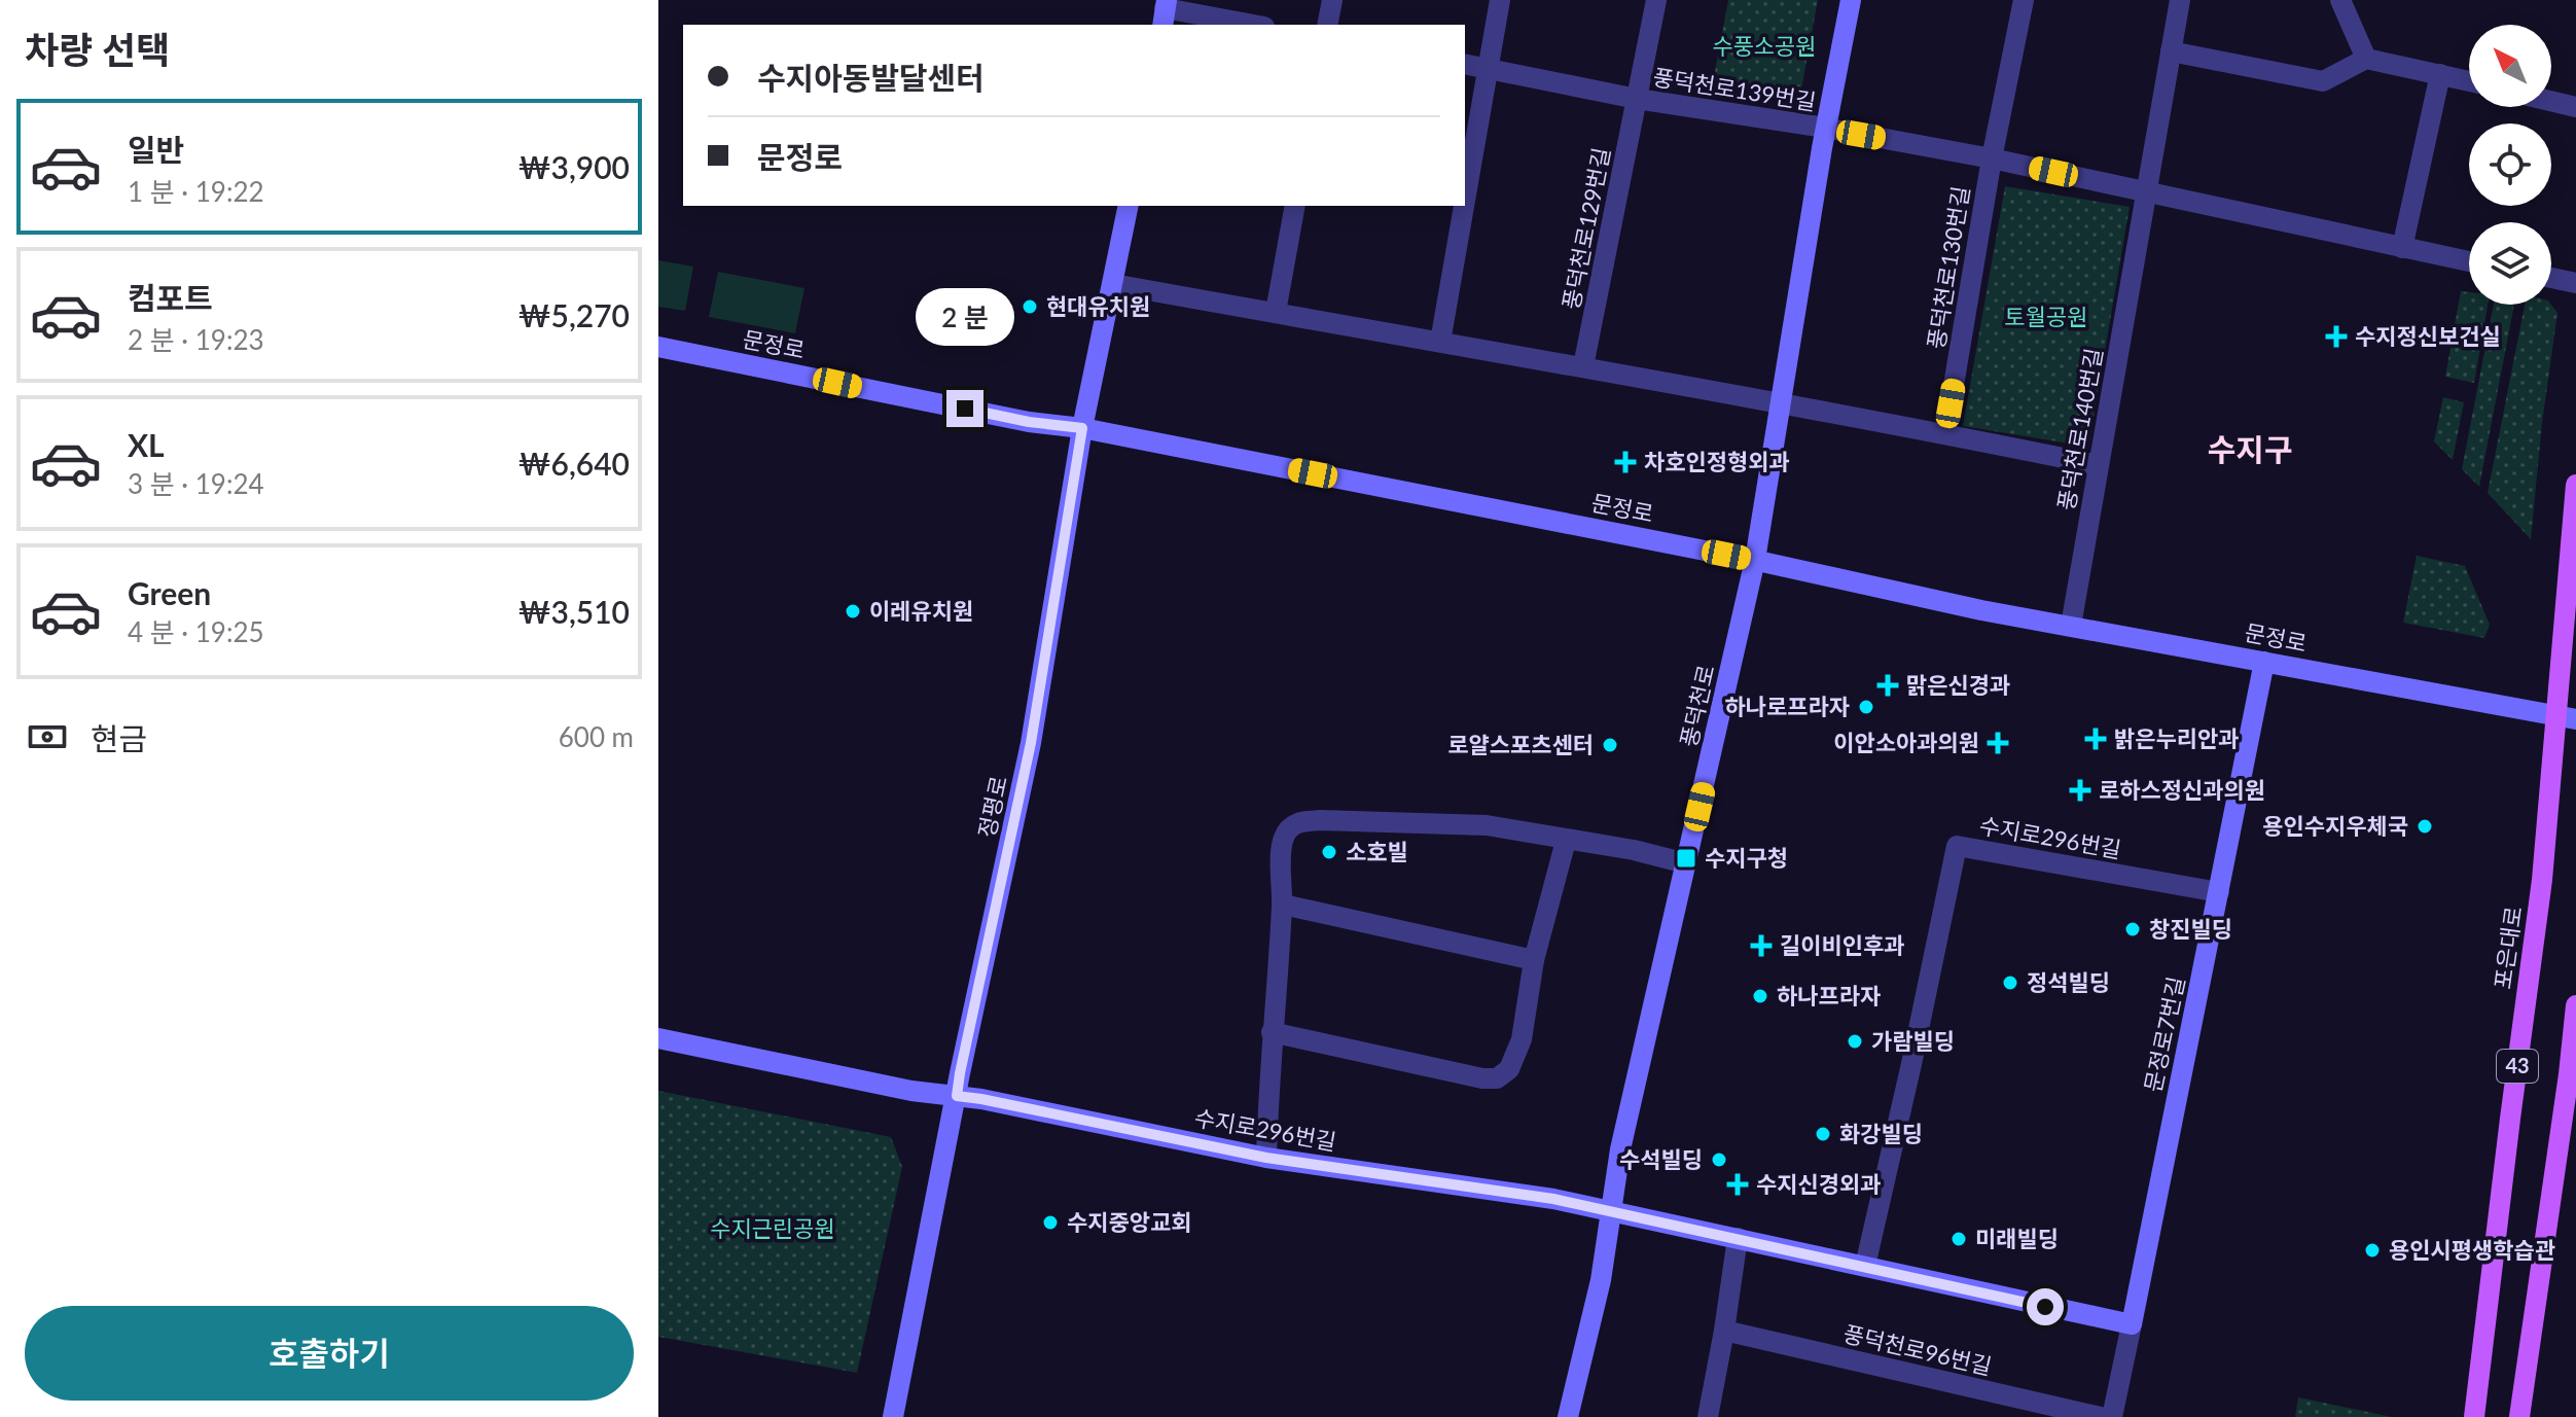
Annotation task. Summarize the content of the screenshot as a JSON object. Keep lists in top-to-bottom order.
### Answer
{
  "streets": {
    "main road": ["포은대로", "43"],
    "street": [
      "풍덕천로139번길",
      "풍덕천로129번길",
      "풍덕천로130번길",
      "문정로",
      "풍덕천로140번길",
      "풍덕천로",
      "정평로",
      "수지로296번길",
      "문정로7번길",
      "풍덕천로96번길"
    ]
  },
  "crossings": [
    ["풍덕천로139번길", "풍덕천로129번길"],
    ["풍덕천로139번길", "풍덕천로"],
    ["문정로", "풍덕천로140번길"],
    ["문정로", "풍덕천로"],
    ["문정로", "정평로"],
    ["문정로", "포은대로"],
    ["문정로", "문정로7번길"],
    ["풍덕천로", "수지로296번길"],
    ["정평로", "수지로296번길"],
    ["수지로296번길", "문정로7번길"]
  ],
  "districts": ["수지구"],
  "parks": ["수풍소공원", "토월공원", "수지근린공원"],
  "places": {
    "other": [
      "현대유치원",
      "이레유치원",
      "하나로프라자",
      "로얄스포츠센터",
      "용인수지우체국",
      "소호빌",
      "창진빌딩",
      "정석빌딩",
      "하나프라자",
      "가람빌딩",
      "화강빌딩",
      "수석빌딩",
      "수지중앙교회",
      "미래빌딩",
      "용인시평생학습관"
    ],
    "health": [
      "수지정신보건실",
      "차호인정형외과",
      "맑은신경과",
      "밝은누리안과",
      "이안소아과의원",
      "로하스정신과의원",
      "길이비인후과",
      "수지신경외과"
    ],
    "transit": ["수지구청"]
  },
  "north": "top left",
  "page": {
    "heading": "차량 선택",
    "banner": ["수지아동발달센터", "문정로"],
    "list": [
      {
        "name": "일반",
        "note": "1 분 · 19:22",
        "value": "₩3,900"
      },
      {
        "name": "컴포트",
        "note": "2 분 · 19:23",
        "value": "₩5,270"
      },
      {
        "name": "XL",
        "note": "3 분 · 19:24",
        "value": "₩6,640"
      },
      {
        "name": "Green",
        "note": "4 분 · 19:25",
        "value": "₩3,510"
      }
    ],
    "bubble": "2 분",
    "pay": ["현금", "600 m"],
    "buttons": "호출하기"
  }
}
